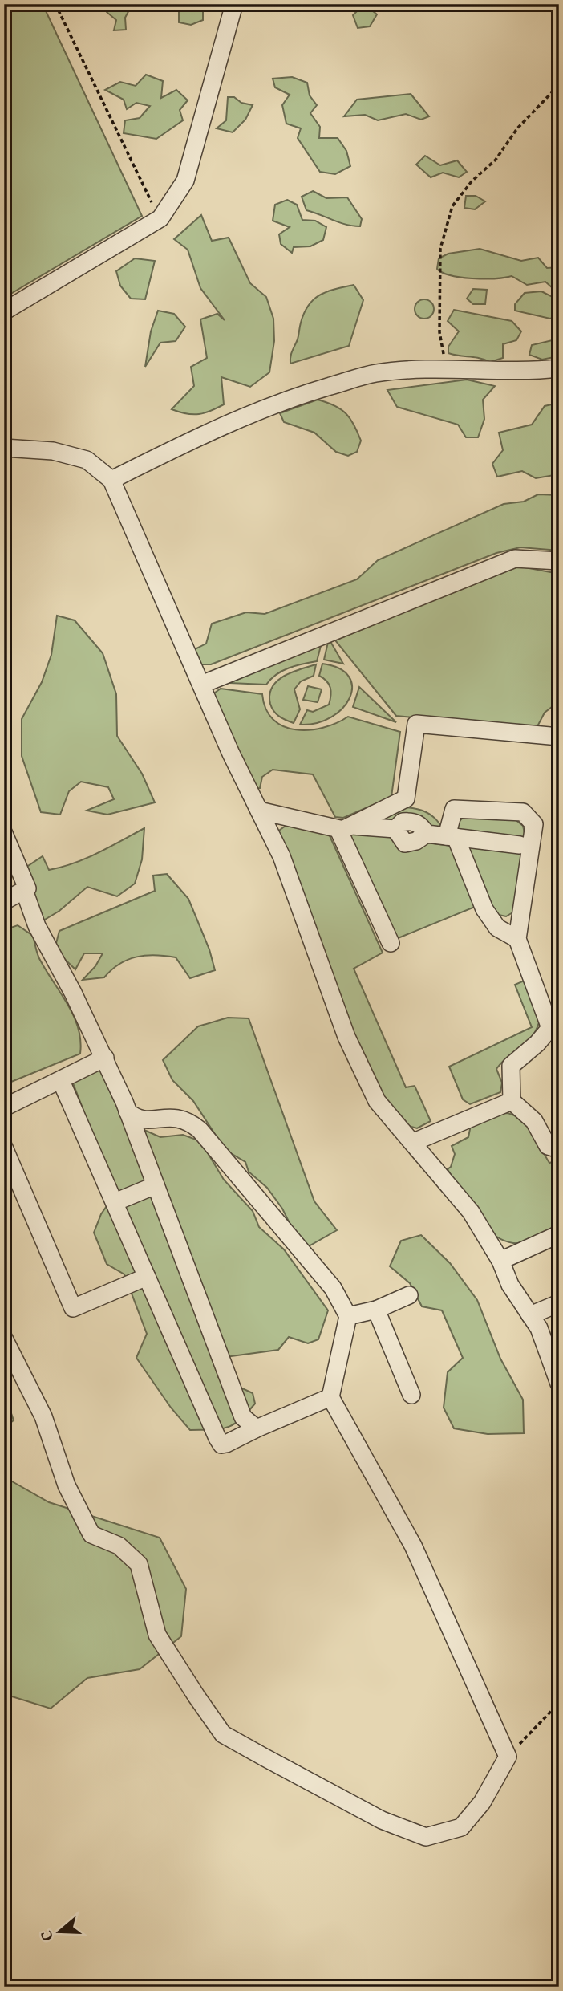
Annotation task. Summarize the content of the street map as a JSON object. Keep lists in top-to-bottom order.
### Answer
{
  "north": "left"
}
